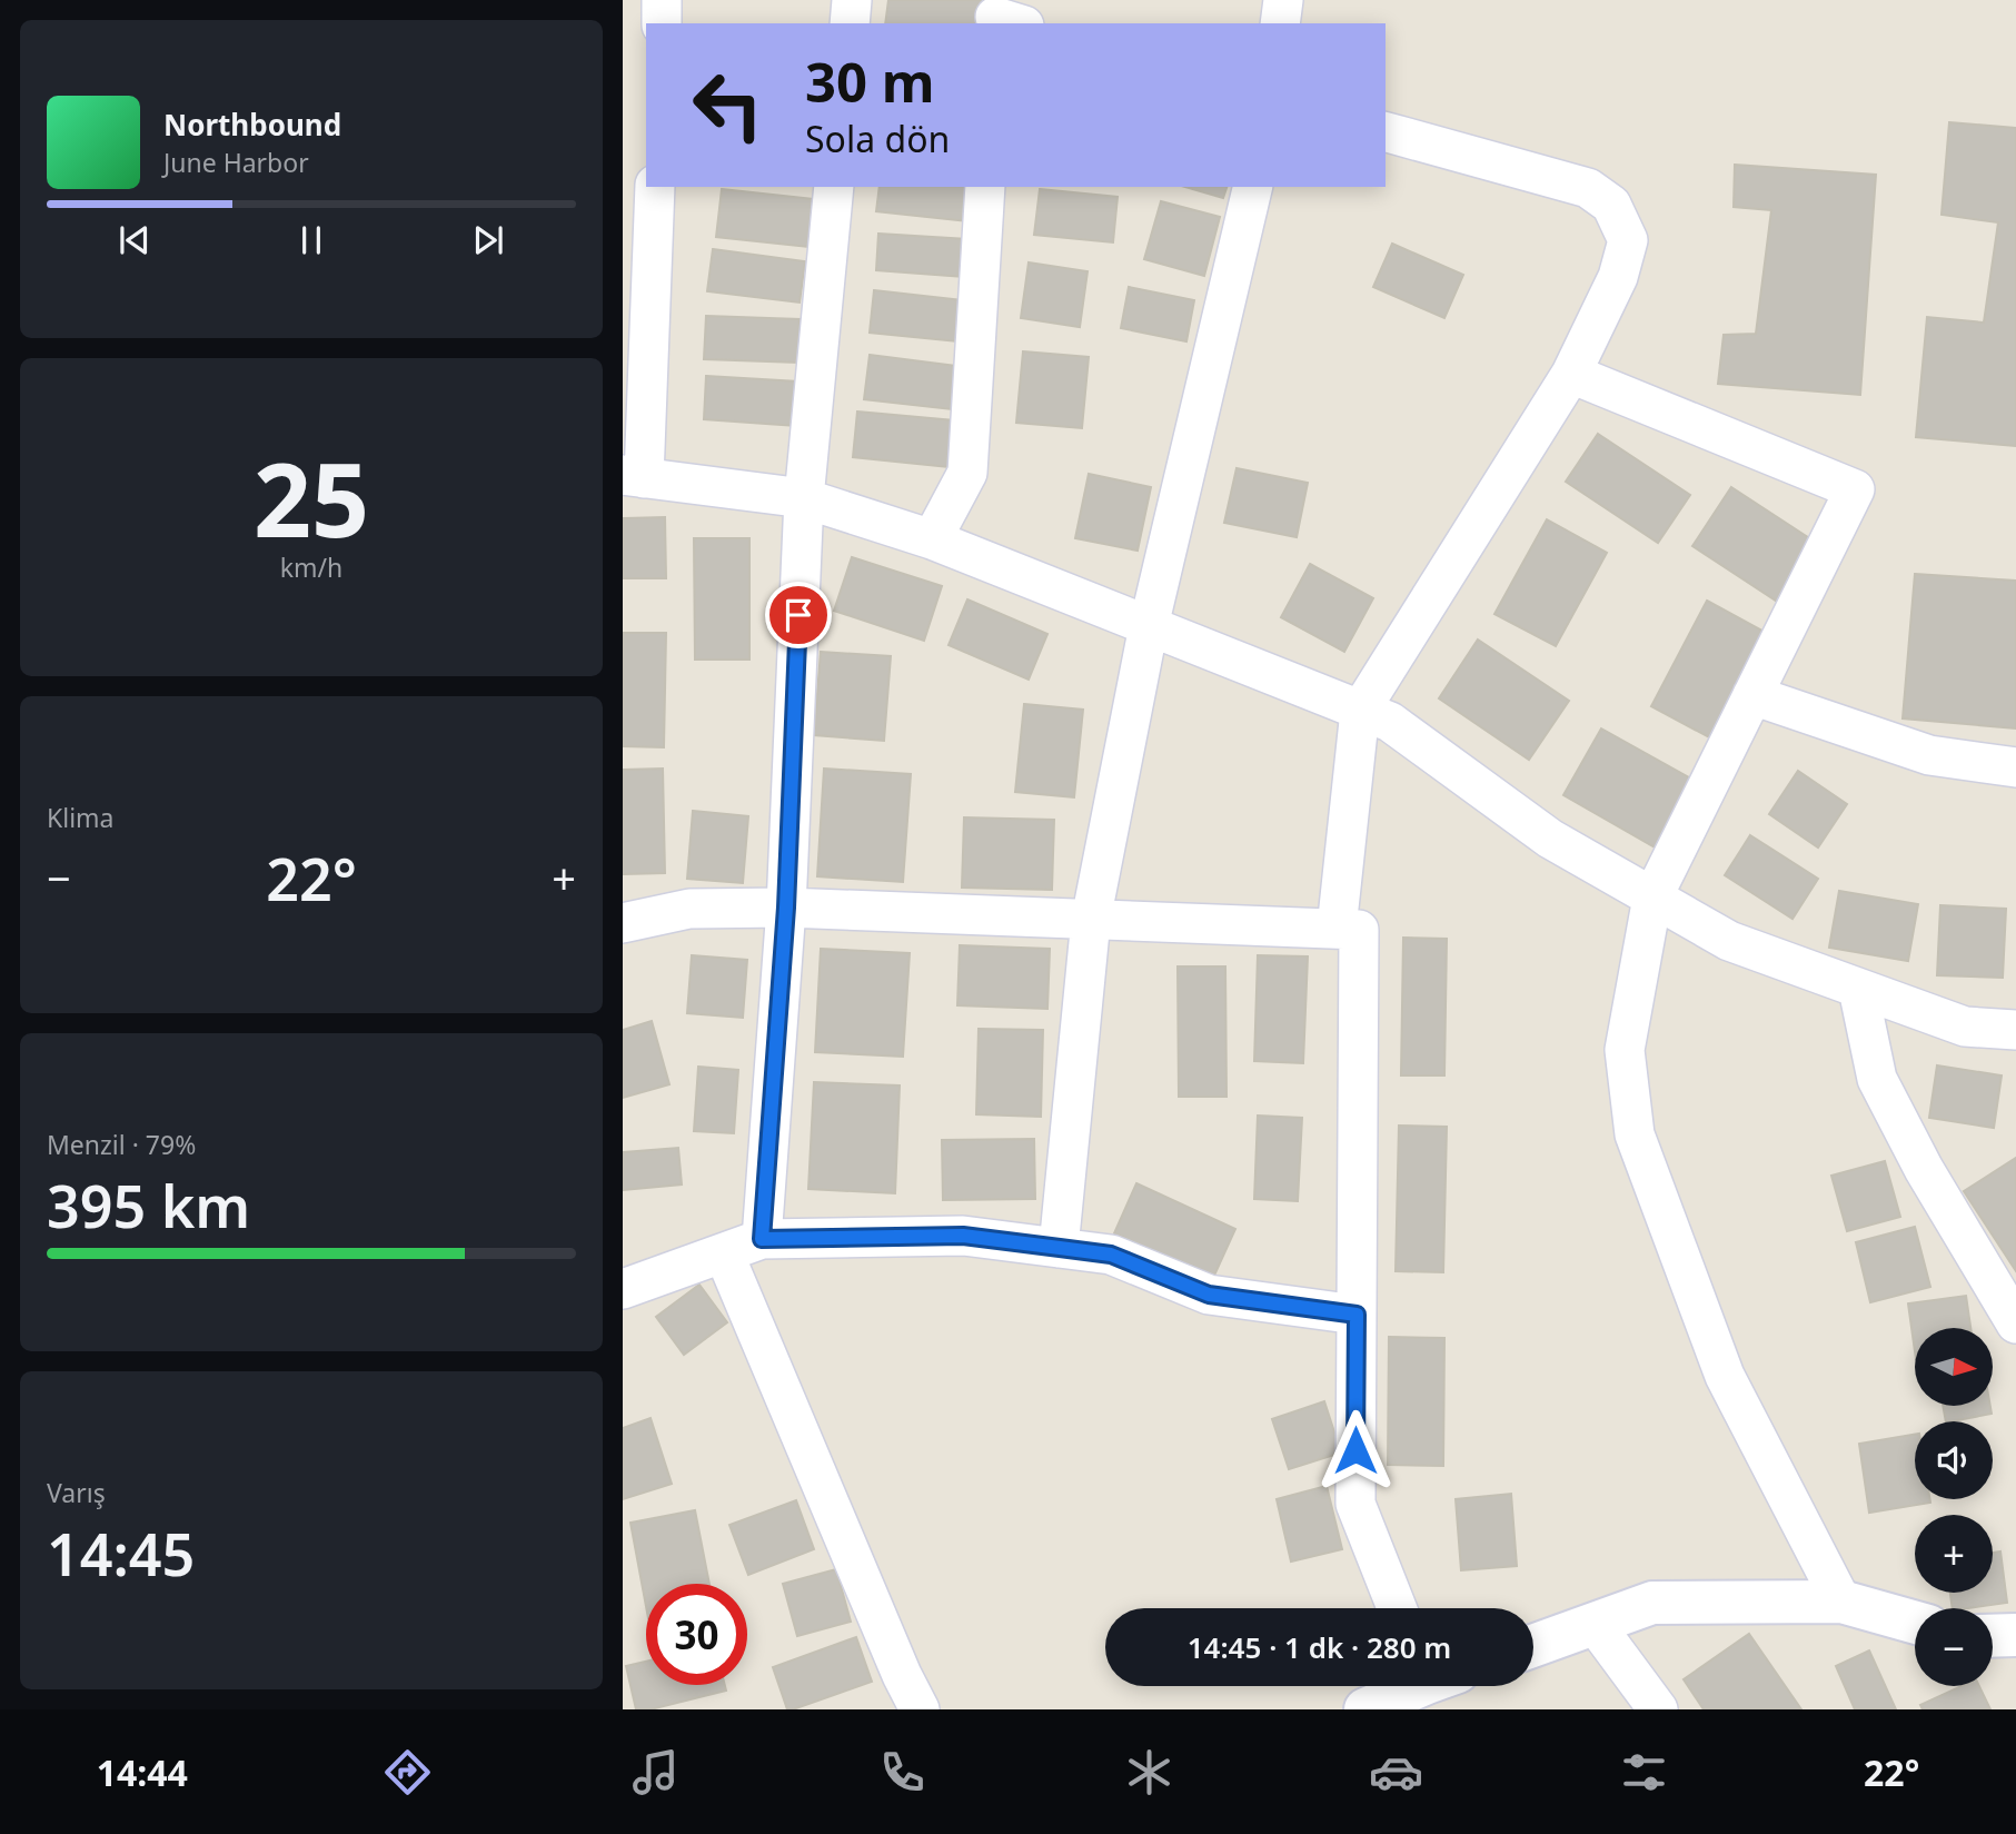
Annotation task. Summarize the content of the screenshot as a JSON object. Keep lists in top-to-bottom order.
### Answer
{
  "north": "right",
  "page": {
    "turn": ["30 m", "Sola dön"],
    "song": ["Northbound", "June Harbor"],
    "tile": [
      ["25", "km/h"],
      "Klima",
      ["Menzil · 79%", "395 km"],
      ["Varış", "14:45"]
    ],
    "heat": ["−", "22°", "+"],
    "map_buttons": ["+", "−"],
    "limit": "30",
    "trip": "14:45 · 1 dk · 280 m",
    "tabs": ["14:44", "22°"]
  }
}
